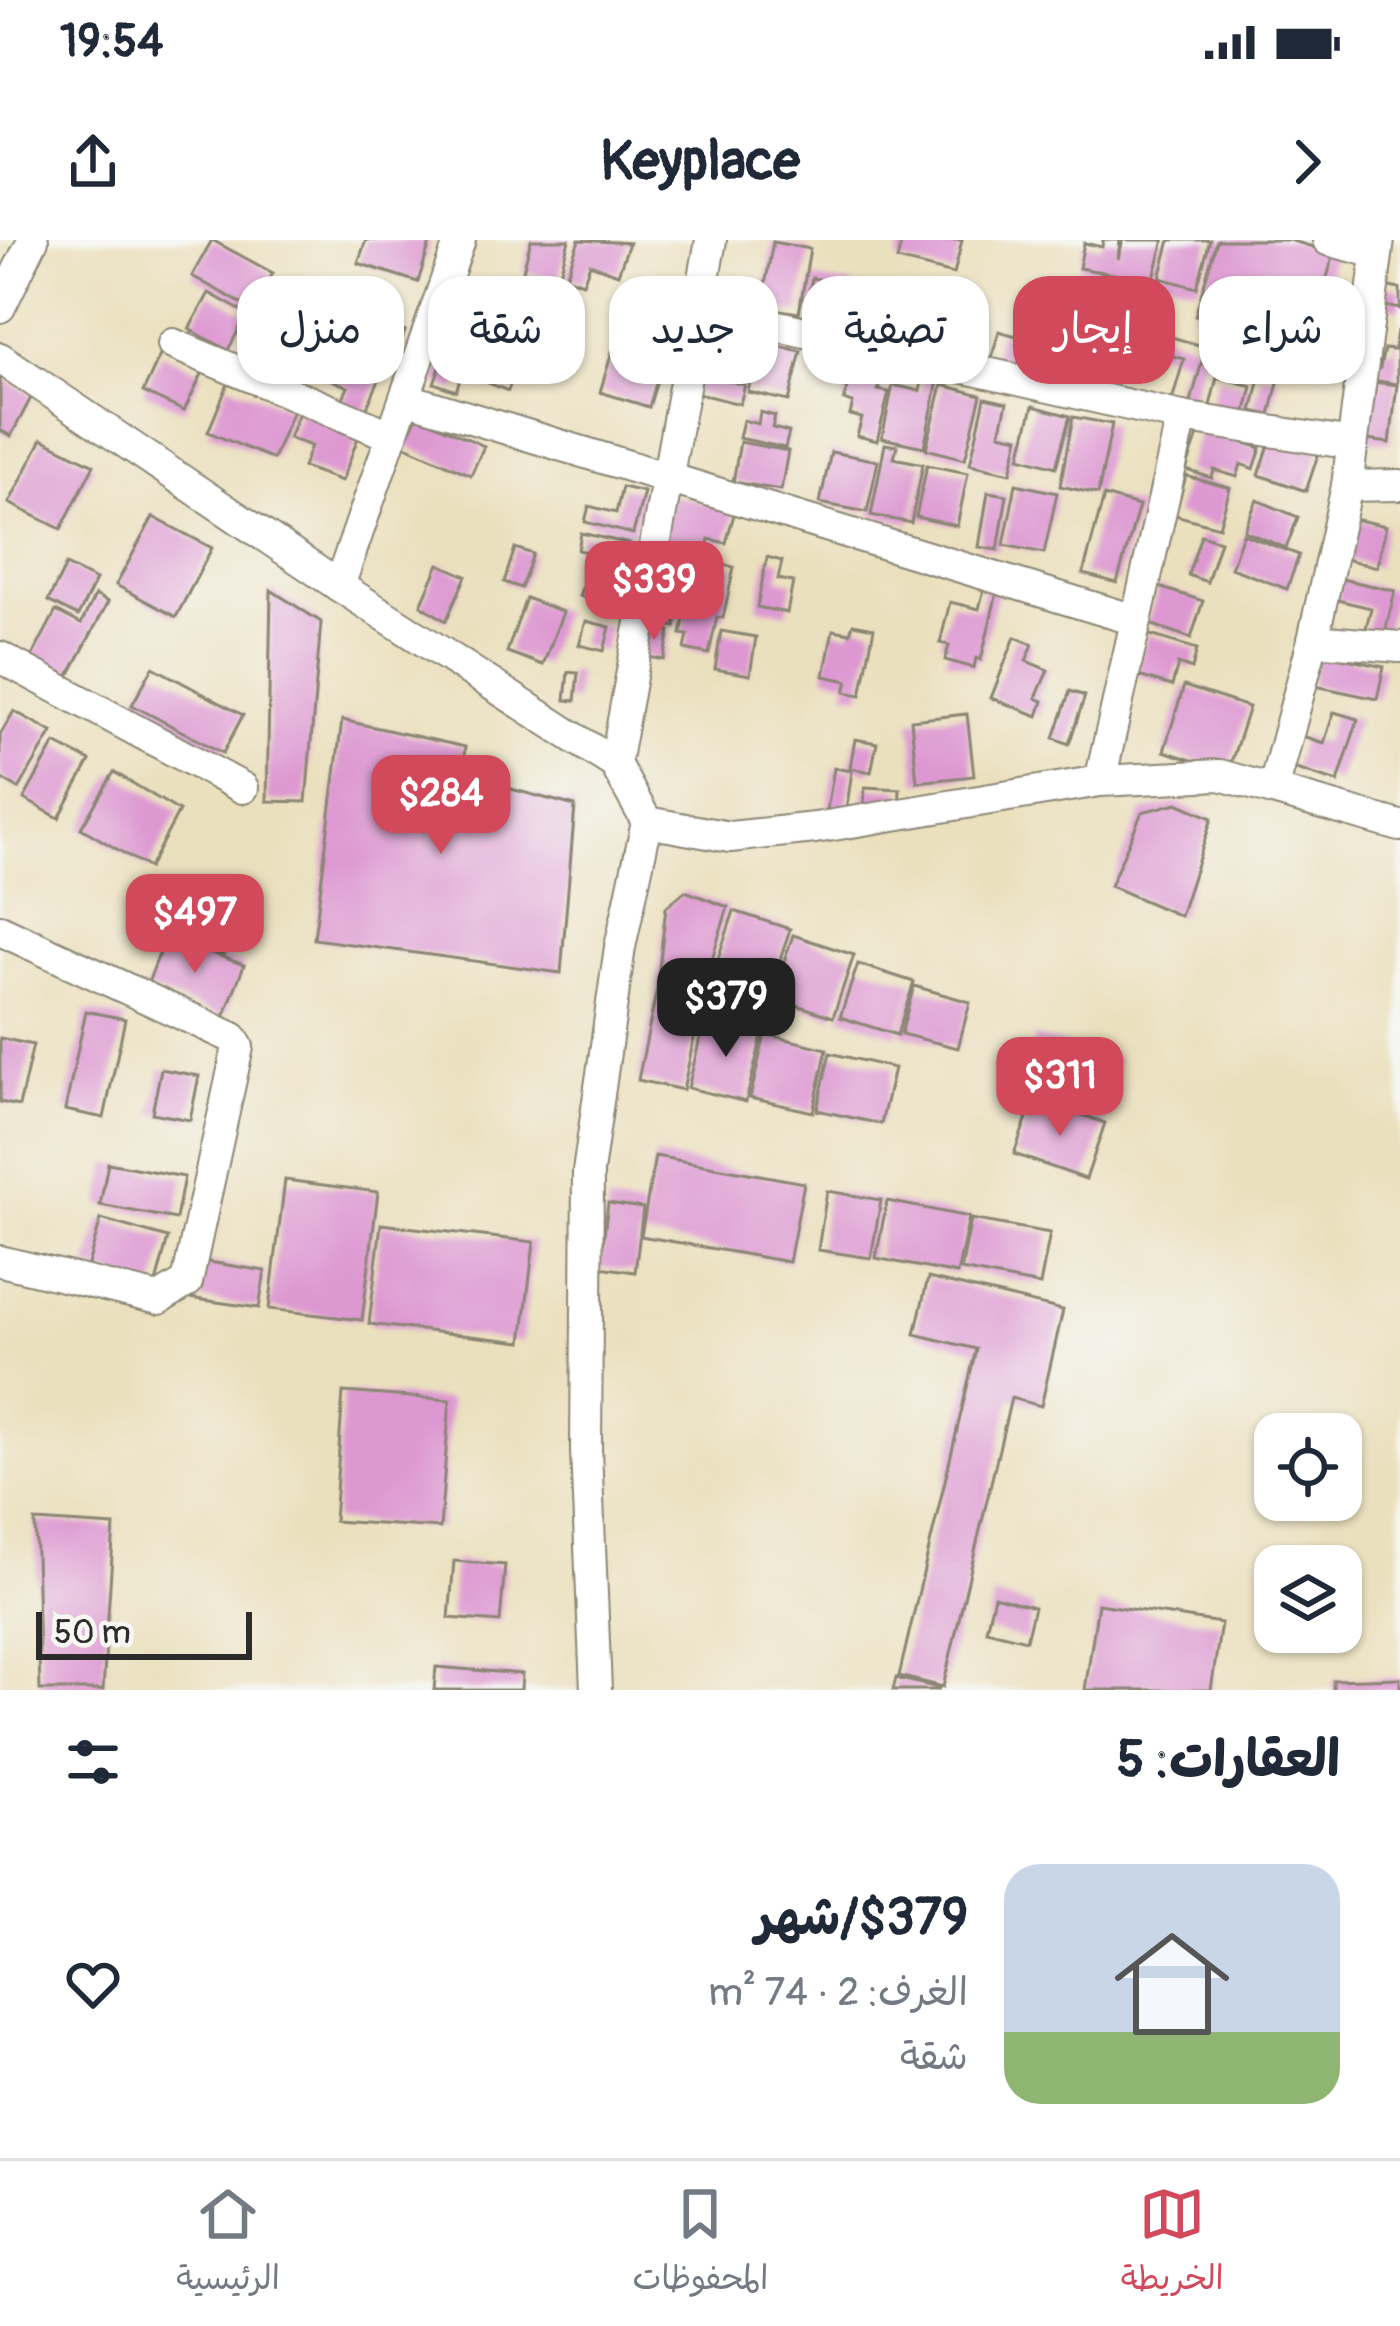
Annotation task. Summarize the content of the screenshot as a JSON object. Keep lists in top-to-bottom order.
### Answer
{
  "scale_bar": "50 m",
  "page": {
    "status": "19:54",
    "header": "Keyplace",
    "chip": [
      "شراء",
      "إيجار",
      "تصفية",
      "جديد",
      "شقة",
      "منزل"
    ],
    "price": [
      "$339",
      "$284",
      "$497",
      "$379",
      "$311"
    ],
    "scale": "50 m",
    "heading": "العقارات: 5",
    "list": [
      {
        "name": "$379/شهر",
        "note": "الغرف: 2 · 74 m² · شقة"
      }
    ],
    "tabs": ["الخريطة", "المحفوظات", "الرئيسية"]
  }
}
